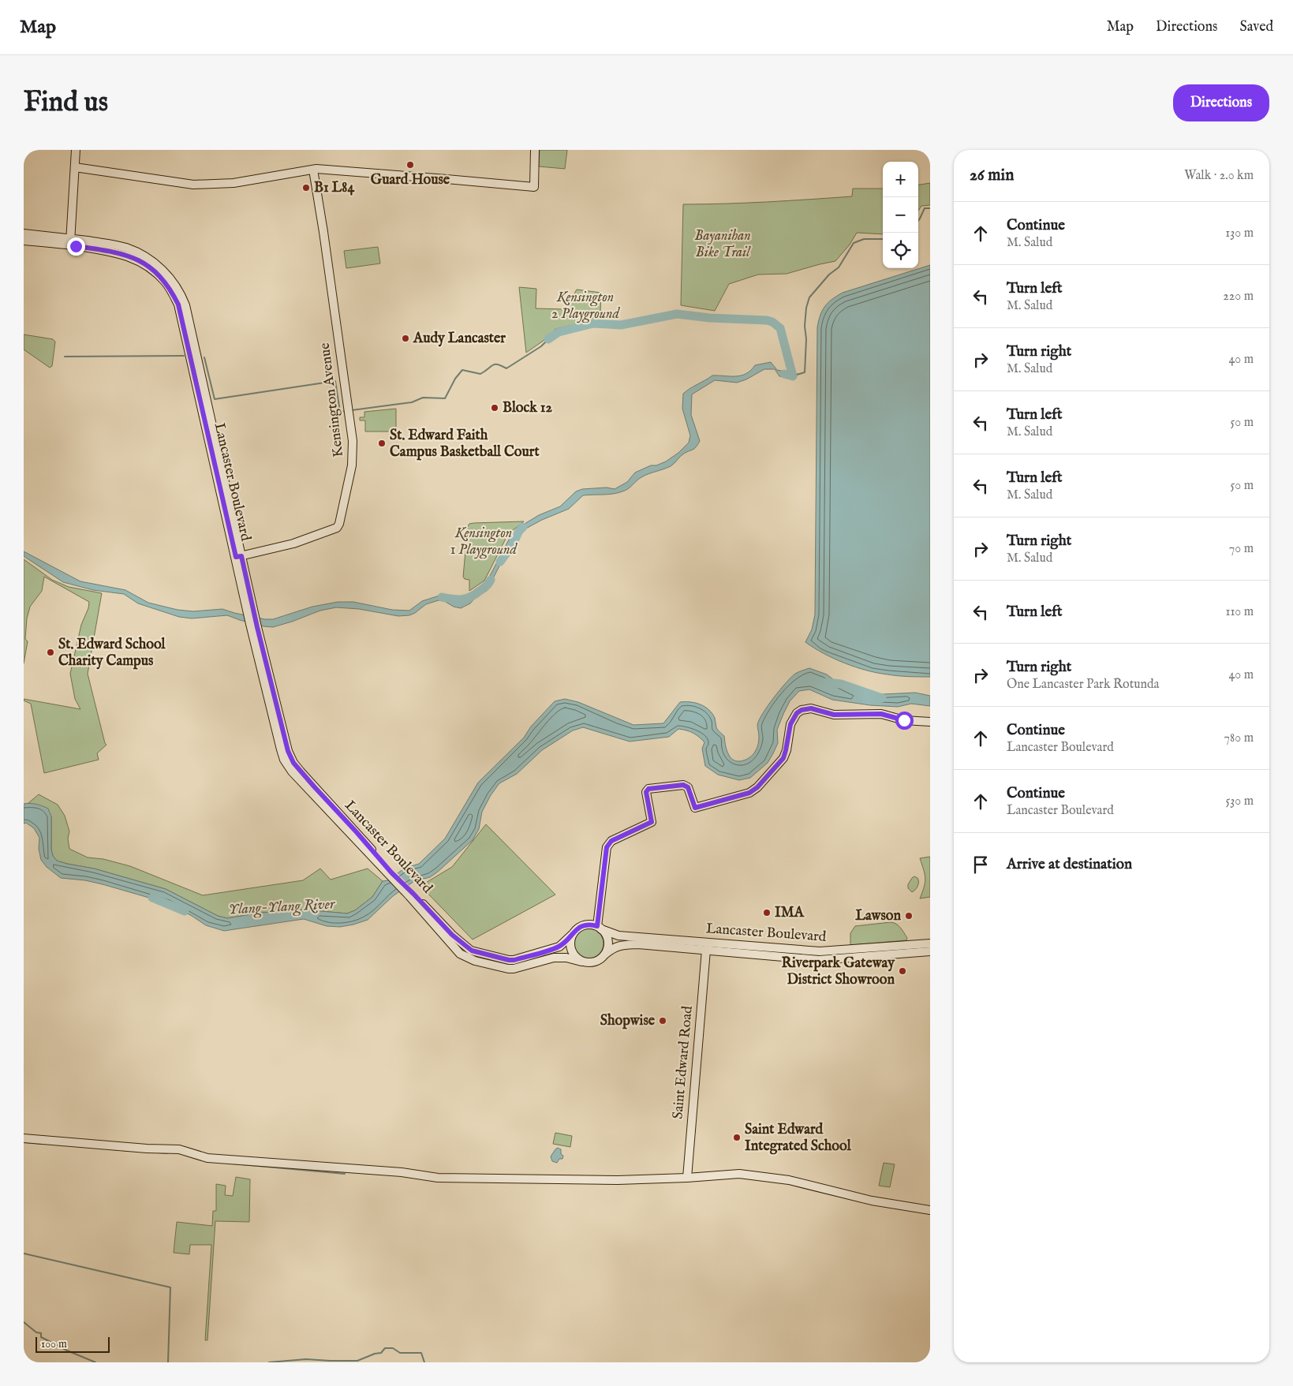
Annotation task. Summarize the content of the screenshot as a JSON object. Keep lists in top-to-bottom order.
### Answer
{
  "streets": {
    "street": ["Kensington Avenue", "Lancaster Boulevard", "Saint Edward Road"]
  },
  "crossings": [
    ["Kensington Avenue", "Lancaster Boulevard"],
    ["Lancaster Boulevard", "Saint Edward Road"]
  ],
  "water": ["Ylang-Ylang River"],
  "parks": ["Bayanihan Bike Trail", "Kensington 2 Playground", "Kensington 1 Playground"],
  "places": [
    "Guard House",
    "B1 L84",
    "Audy Lancaster",
    "Block 12",
    "St. Edward Faith Campus Basketball Court",
    "St. Edward School Charity Campus",
    "IMA",
    "Lawson",
    "Riverpark Gateway District Showroon",
    "Shopwise",
    "Saint Edward Integrated School"
  ],
  "scale_bar": "100 m",
  "page": {
    "header": "Map",
    "nav": ["Map", "Directions", "Saved"],
    "buttons": "Directions",
    "title": "Find us",
    "heading": ["26 min", "Walk · 2.0 km"],
    "map_buttons": ["+", "−"],
    "list": [
      ["Continue", "M. Salud", "130 m"],
      ["Turn left", "M. Salud", "220 m"],
      ["Turn right", "M. Salud", "40 m"],
      ["Turn left", "M. Salud", "50 m"],
      ["Turn left", "M. Salud", "50 m"],
      ["Turn right", "M. Salud", "70 m"],
      ["Turn left", "110 m"],
      ["Turn right", "One Lancaster Park Rotunda", "40 m"],
      ["Continue", "Lancaster Boulevard", "780 m"],
      ["Continue", "Lancaster Boulevard", "530 m"],
      "Arrive at destination"
    ],
    "scale": "100 m"
  }
}
